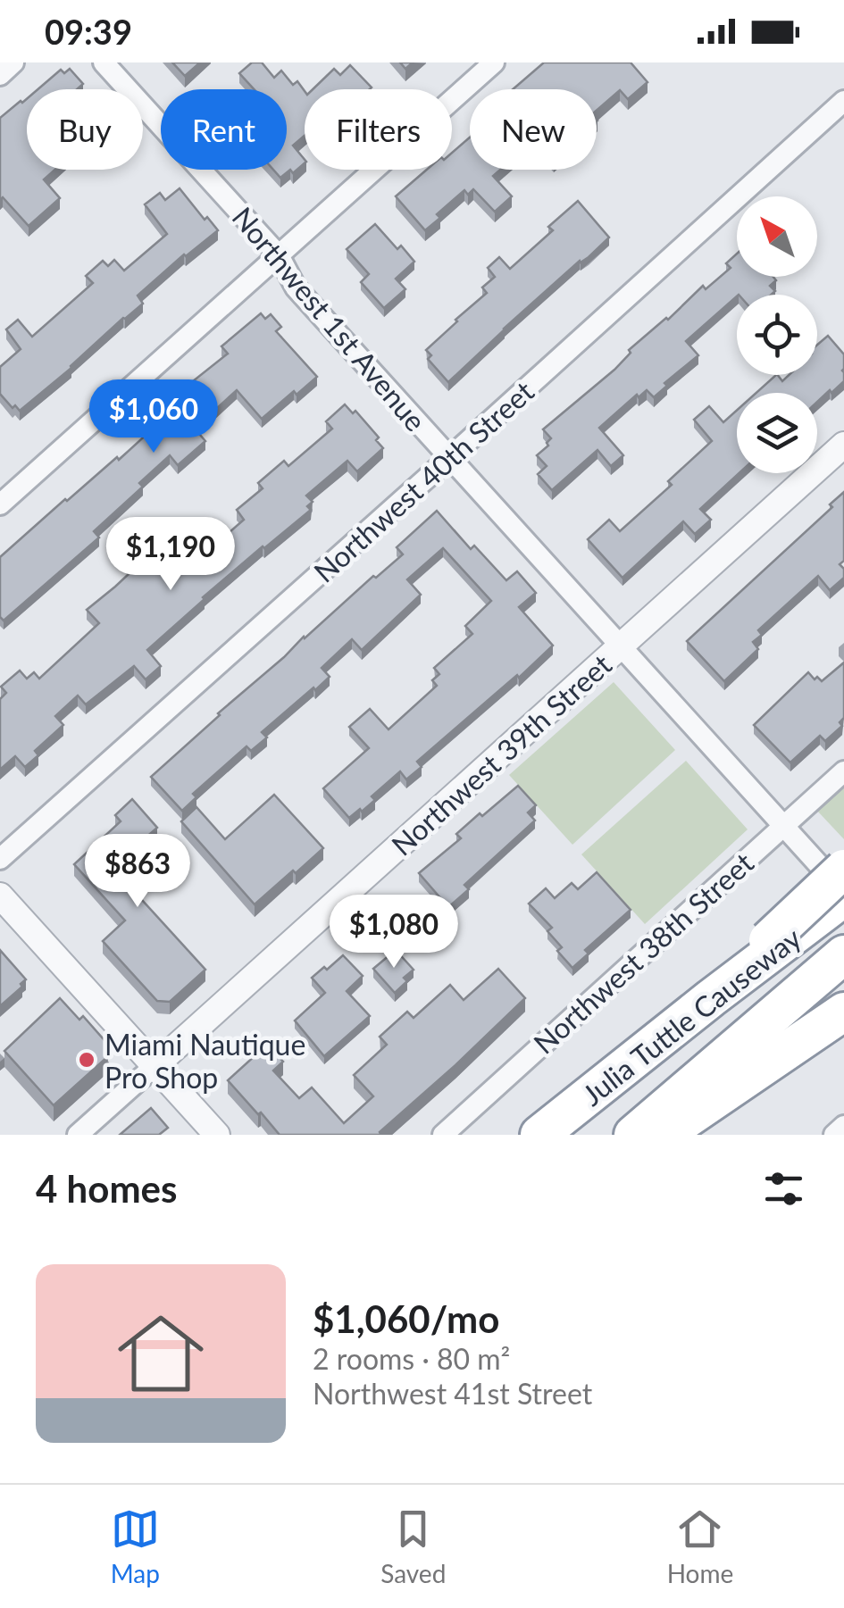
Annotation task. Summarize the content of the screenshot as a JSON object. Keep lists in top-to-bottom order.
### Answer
{
  "streets": {
    "highway": ["Julia Tuttle Causeway"],
    "street": [
      "Northwest 1st Avenue",
      "Northwest 40th Street",
      "Northwest 39th Street",
      "Northwest 38th Street"
    ]
  },
  "crossings": [
    ["Northwest 1st Avenue", "Northwest 40th Street"],
    ["Northwest 1st Avenue", "Northwest 39th Street"],
    ["Northwest 1st Avenue", "Northwest 38th Street"],
    ["Northwest 1st Avenue", "Julia Tuttle Causeway"]
  ],
  "places": ["Miami Nautique Pro Shop"],
  "north": "top left",
  "page": {
    "status": "09:39",
    "chip": [
      "Buy",
      "Rent",
      "Filters",
      "New"
    ],
    "price": [
      "$1,060",
      "$1,190",
      "$863",
      "$1,080"
    ],
    "heading": "4 homes",
    "list": [
      {
        "name": "$1,060/mo",
        "note": "2 rooms · 80 m² · Northwest 41st Street"
      }
    ],
    "tabs": ["Map", "Saved", "Home"]
  }
}
